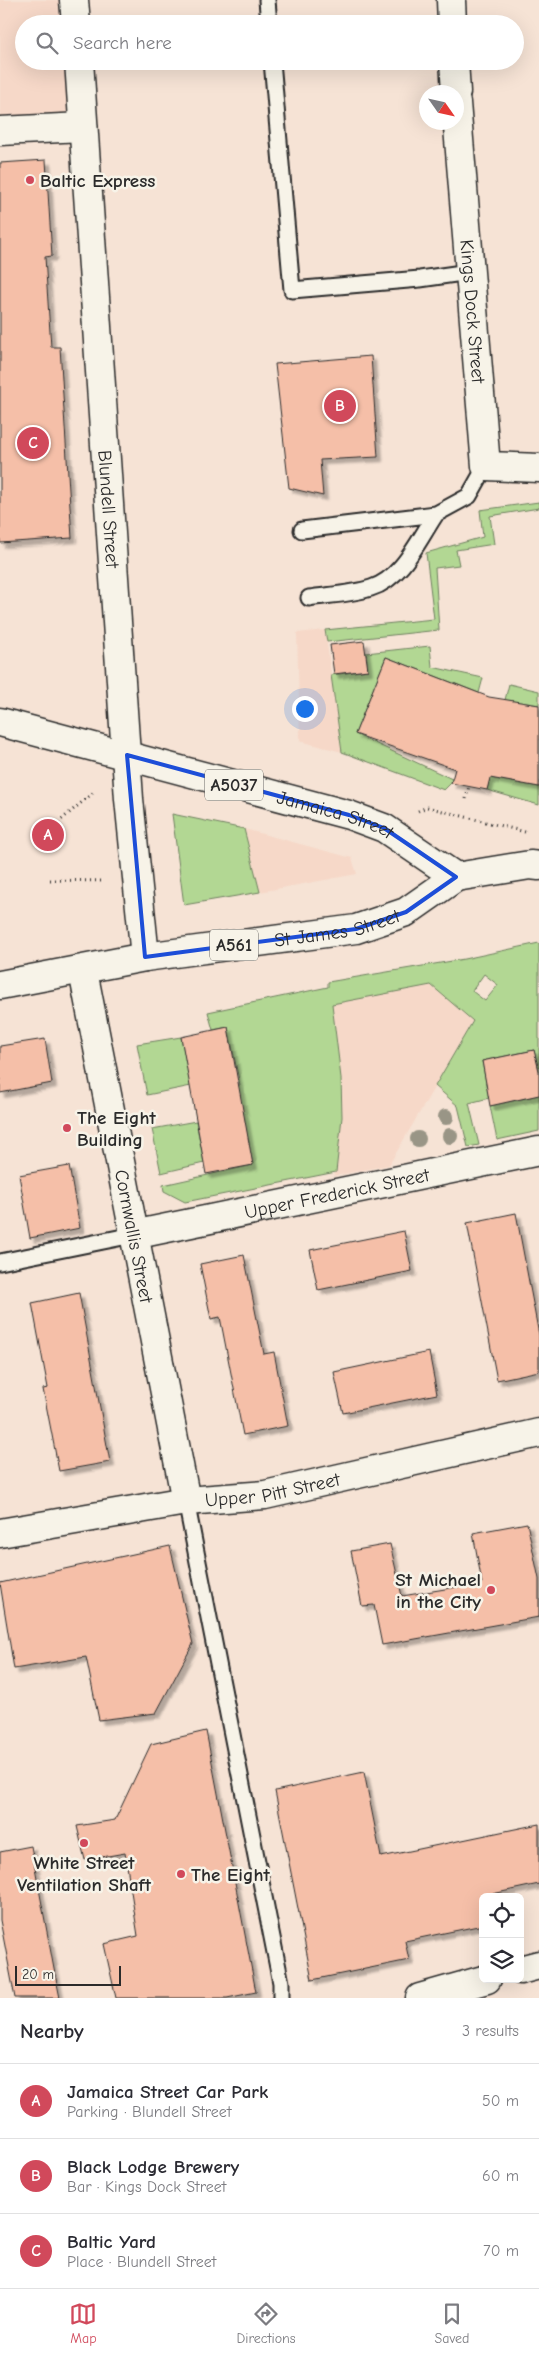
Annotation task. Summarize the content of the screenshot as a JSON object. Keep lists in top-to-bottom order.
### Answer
{
  "streets": {
    "street": [
      "Kings Dock Street",
      "Blundell Street",
      "A5037",
      "Jamaica Street",
      "St James Street",
      "A561",
      "Upper Frederick Street",
      "Cornwallis Street",
      "Upper Pitt Street"
    ]
  },
  "crossings": [
    ["Blundell Street", "Jamaica Street"],
    ["Blundell Street", "St James Street"],
    ["Jamaica Street", "St James Street"],
    ["St James Street", "Cornwallis Street"],
    ["Upper Frederick Street", "Cornwallis Street"],
    ["Cornwallis Street", "Upper Pitt Street"]
  ],
  "places": [
    "Baltic Express",
    "The Eight Building",
    "St Michael in the City",
    "White Street Ventilation Shaft",
    "The Eight"
  ],
  "scale_bar": "20 m",
  "north": "bottom right",
  "page": {
    "search": "Search here",
    "pins": ["B", "C", "A"],
    "scale": "20 m",
    "heading": ["Nearby", "3 results"],
    "list": [
      {
        "mark": "A",
        "name": "Jamaica Street Car Park",
        "note": "Parking · Blundell Street",
        "value": "50 m"
      },
      {
        "mark": "B",
        "name": "Black Lodge Brewery",
        "note": "Bar · Kings Dock Street",
        "value": "60 m"
      },
      {
        "mark": "C",
        "name": "Baltic Yard",
        "note": "Place · Blundell Street",
        "value": "70 m"
      }
    ],
    "nav": ["Map", "Directions", "Saved"]
  }
}
